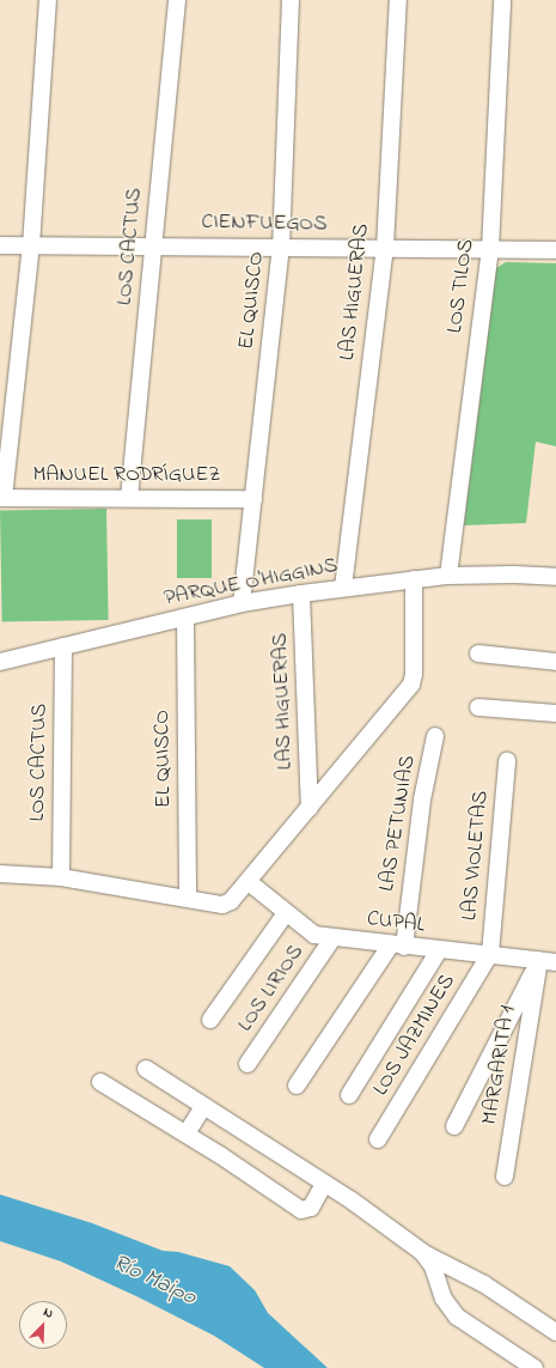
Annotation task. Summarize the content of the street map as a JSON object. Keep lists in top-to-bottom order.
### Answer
{
  "streets": {
    "street": [
      "CIENFUEGOS",
      "LOS CACTUS",
      "LOS TILOS",
      "LAS HIGUERAS",
      "EL QUISCO",
      "MANUEL RODRÍGUEZ",
      "PARQUE O'HIGGINS",
      "LAS PETUNIAS",
      "LAS VIOLETAS",
      "CUPAL",
      "LOS LIRIOS",
      "LOS JAZMINES",
      "MARGARITA 1"
    ]
  },
  "crossings": [
    ["CIENFUEGOS", "LOS CACTUS"],
    ["CIENFUEGOS", "LOS TILOS"],
    ["CIENFUEGOS", "LAS HIGUERAS"],
    ["CIENFUEGOS", "EL QUISCO"],
    ["LOS CACTUS", "MANUEL RODRÍGUEZ"],
    ["LOS CACTUS", "PARQUE O'HIGGINS"],
    ["LOS TILOS", "PARQUE O'HIGGINS"],
    ["LAS HIGUERAS", "PARQUE O'HIGGINS"],
    ["EL QUISCO", "MANUEL RODRÍGUEZ"],
    ["EL QUISCO", "PARQUE O'HIGGINS"],
    ["LAS PETUNIAS", "CUPAL"],
    ["LAS VIOLETAS", "CUPAL"],
    ["LAS VIOLETAS", "LOS JAZMINES"],
    ["CUPAL", "LOS LIRIOS"],
    ["CUPAL", "LOS JAZMINES"],
    ["CUPAL", "MARGARITA 1"]
  ],
  "water": ["Río Maipo"],
  "north": "top right"
}
